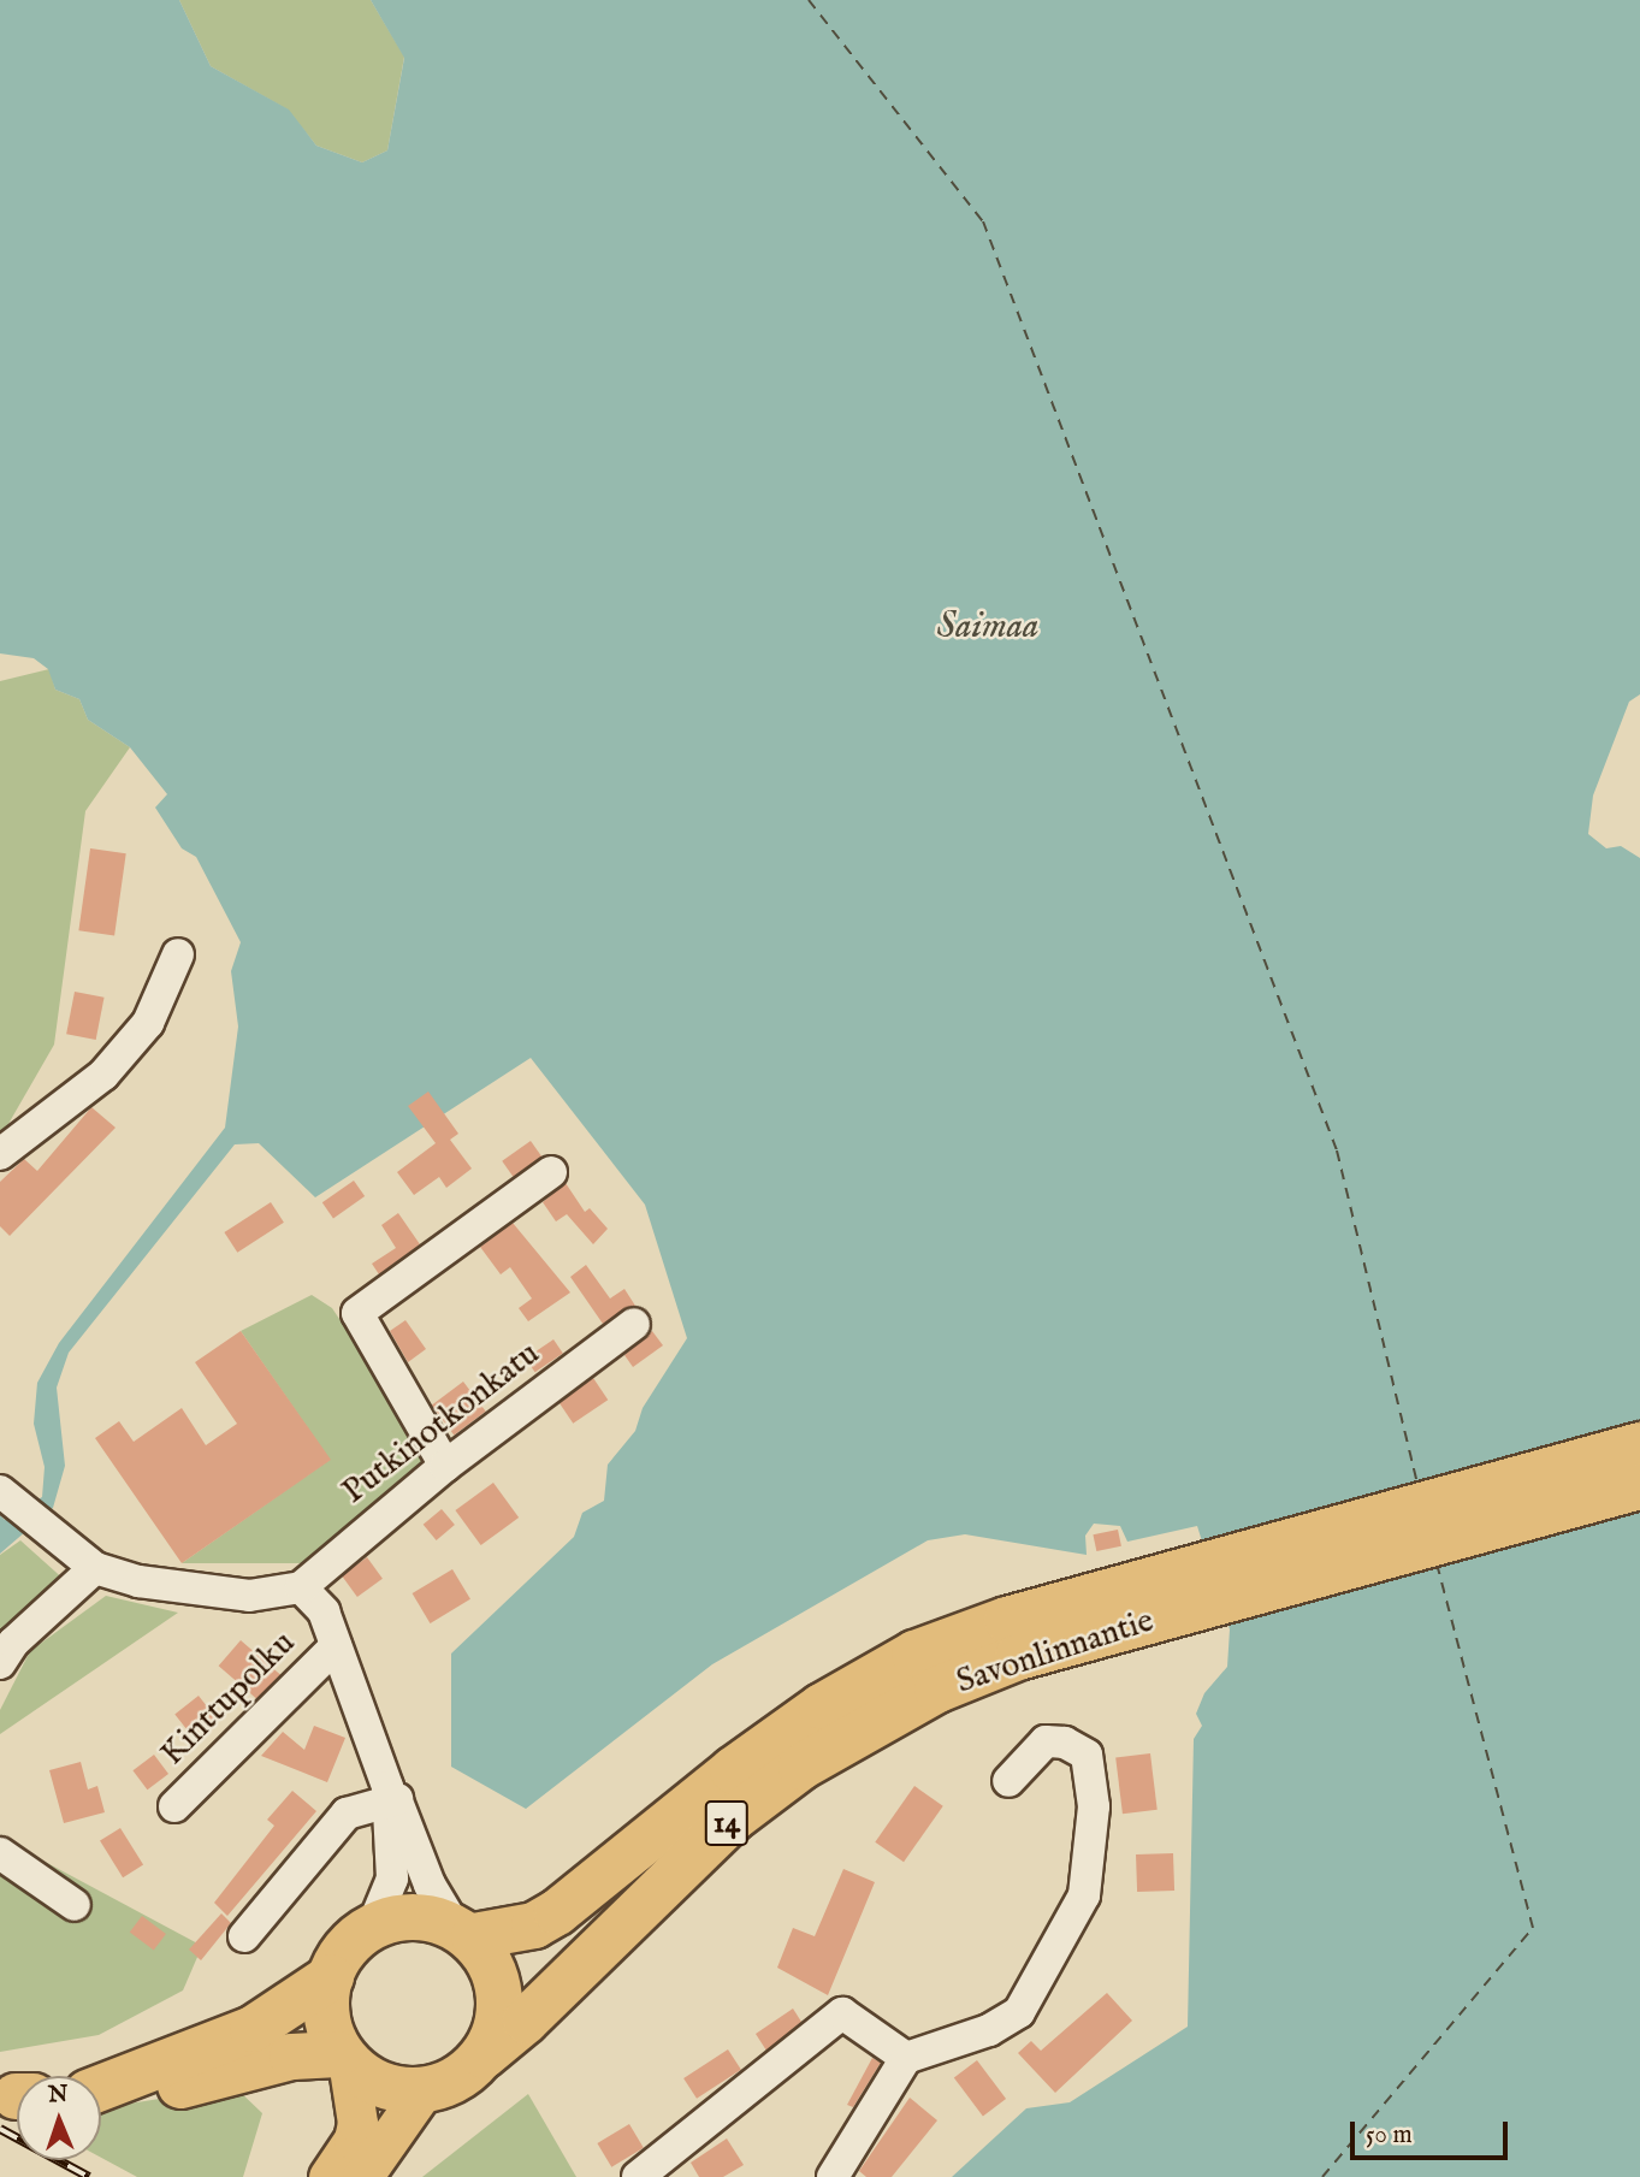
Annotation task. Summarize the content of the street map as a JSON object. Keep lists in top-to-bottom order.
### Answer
{
  "streets": {
    "highway": ["Savonlinnantie", "14"],
    "street": ["Putkinotkonkatu", "Kinttupolku"]
  },
  "crossings": [
    ["Savonlinnantie", "14"]
  ],
  "water": ["Saimaa"],
  "scale_bar": "50 m",
  "north": "top"
}
